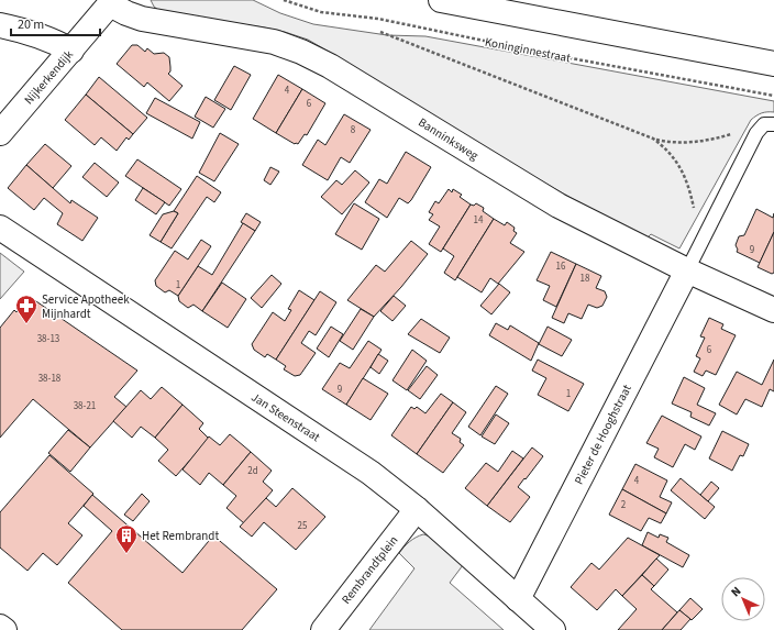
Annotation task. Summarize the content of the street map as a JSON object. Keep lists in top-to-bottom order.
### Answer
{
  "streets": {
    "street": [
      "Nijkerkendijk",
      "Banninksweg",
      "Jan Steenstraat",
      "Pieter de Hooghstraat",
      "Rembrandtplein"
    ],
    "path": ["Koninginnestraat"]
  },
  "crossings": [
    ["Nijkerkendijk", "Banninksweg"],
    ["Banninksweg", "Pieter de Hooghstraat"],
    ["Jan Steenstraat", "Pieter de Hooghstraat"],
    ["Jan Steenstraat", "Rembrandtplein"]
  ],
  "places": {
    "pharmacy": ["Service Apotheek Mijnhardt"],
    "building": ["Het Rembrandt"]
  },
  "house_numbers": [
    "4",
    "6",
    "8",
    "14",
    "9",
    "16",
    "18",
    "1",
    "38-13",
    "6",
    "38-18",
    "9",
    "1",
    "38-21",
    "2d",
    "4",
    "2",
    "25"
  ],
  "scale_bar": "20 m",
  "north": "top left"
}
